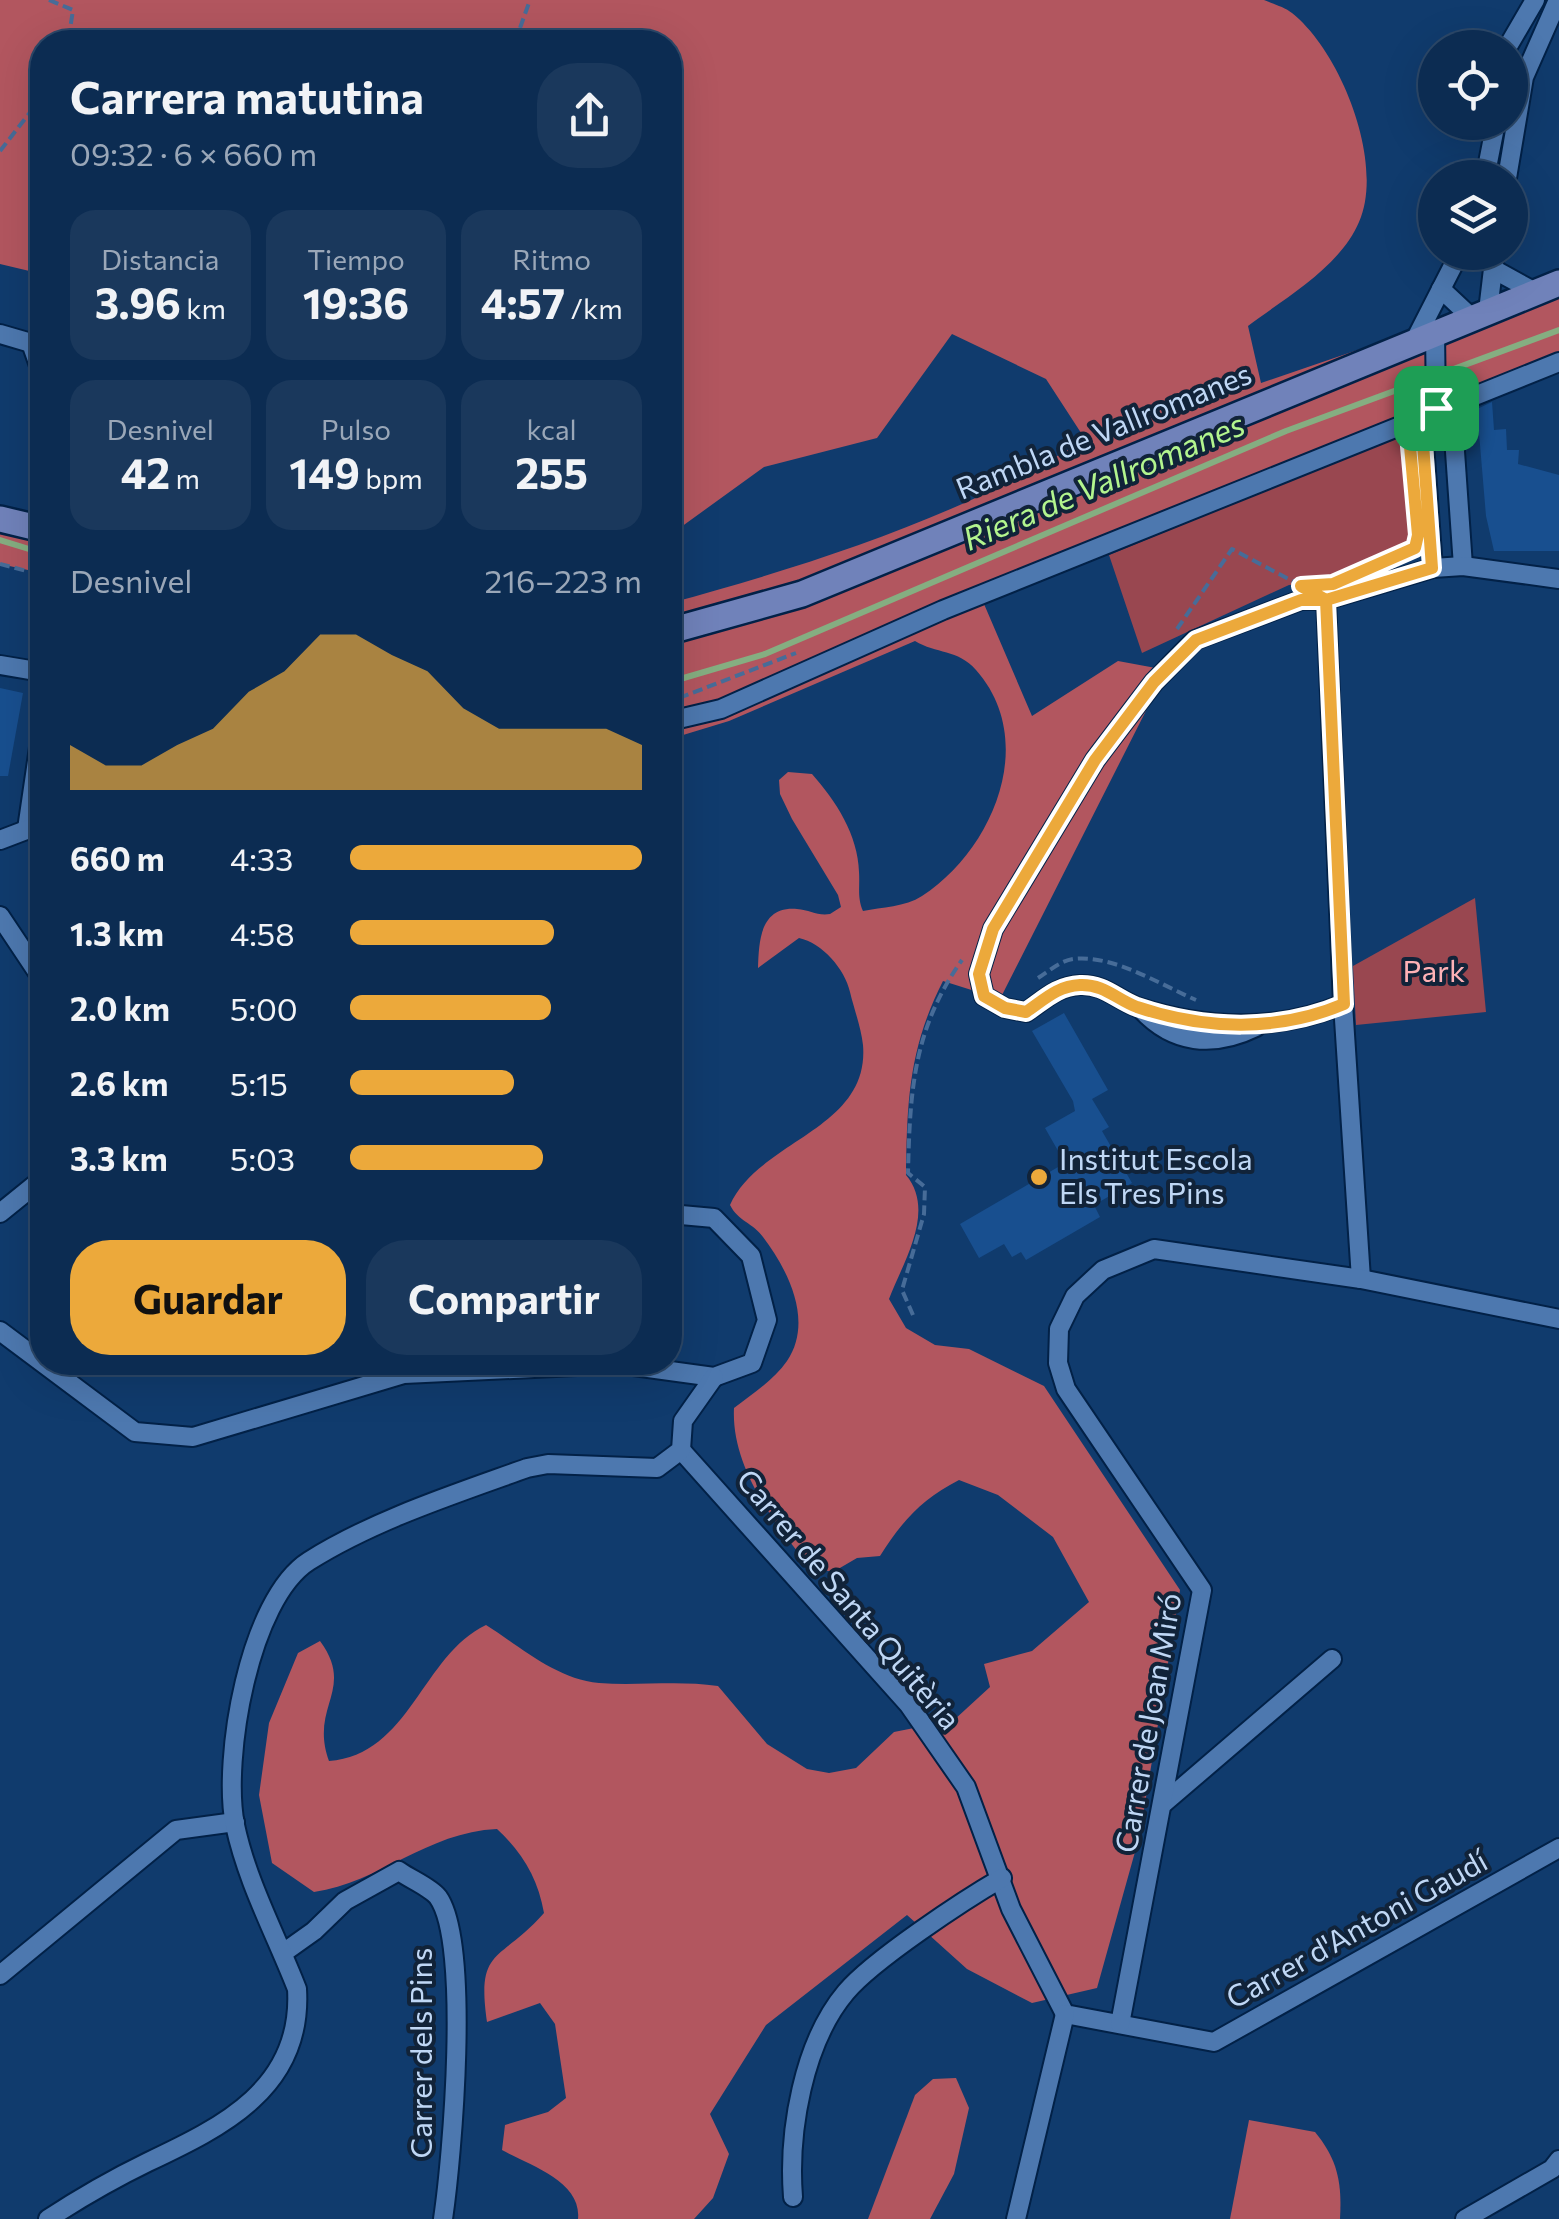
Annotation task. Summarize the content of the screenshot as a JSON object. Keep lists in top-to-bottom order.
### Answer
{
  "streets": {
    "street": [
      "Rambla de Vallromanes",
      "Carrer de Santa Quitèria",
      "Carrer de Joan Miró",
      "Carrer d'Antoni Gaudí",
      "Carrer dels Pins"
    ]
  },
  "crossings": [
    ["Carrer de Joan Miró", "Carrer d'Antoni Gaudí"]
  ],
  "water": ["Riera de Vallromanes"],
  "parks": ["Park"],
  "places": ["Institut Escola Els Tres Pins"],
  "page": {
    "heading": ["Carrera matutina", "09:32 · 6 × 660 m"],
    "stats": [
      ["Distancia", "3.96 km"],
      ["Tiempo", "19:36"],
      ["Ritmo", "4:57 /km"],
      ["Desnivel", "42 m"],
      ["Pulso", "149 bpm"],
      ["kcal", "255"]
    ],
    "chart": ["Desnivel", "216–223 m"],
    "list": [
      {
        "name": "660 m",
        "note": "4:33"
      },
      {
        "name": "1.3 km",
        "note": "4:58"
      },
      {
        "name": "2.0 km",
        "note": "5:00"
      },
      {
        "name": "2.6 km",
        "note": "5:15"
      },
      {
        "name": "3.3 km",
        "note": "5:03"
      }
    ],
    "buttons": ["Guardar", "Compartir"]
  }
}
